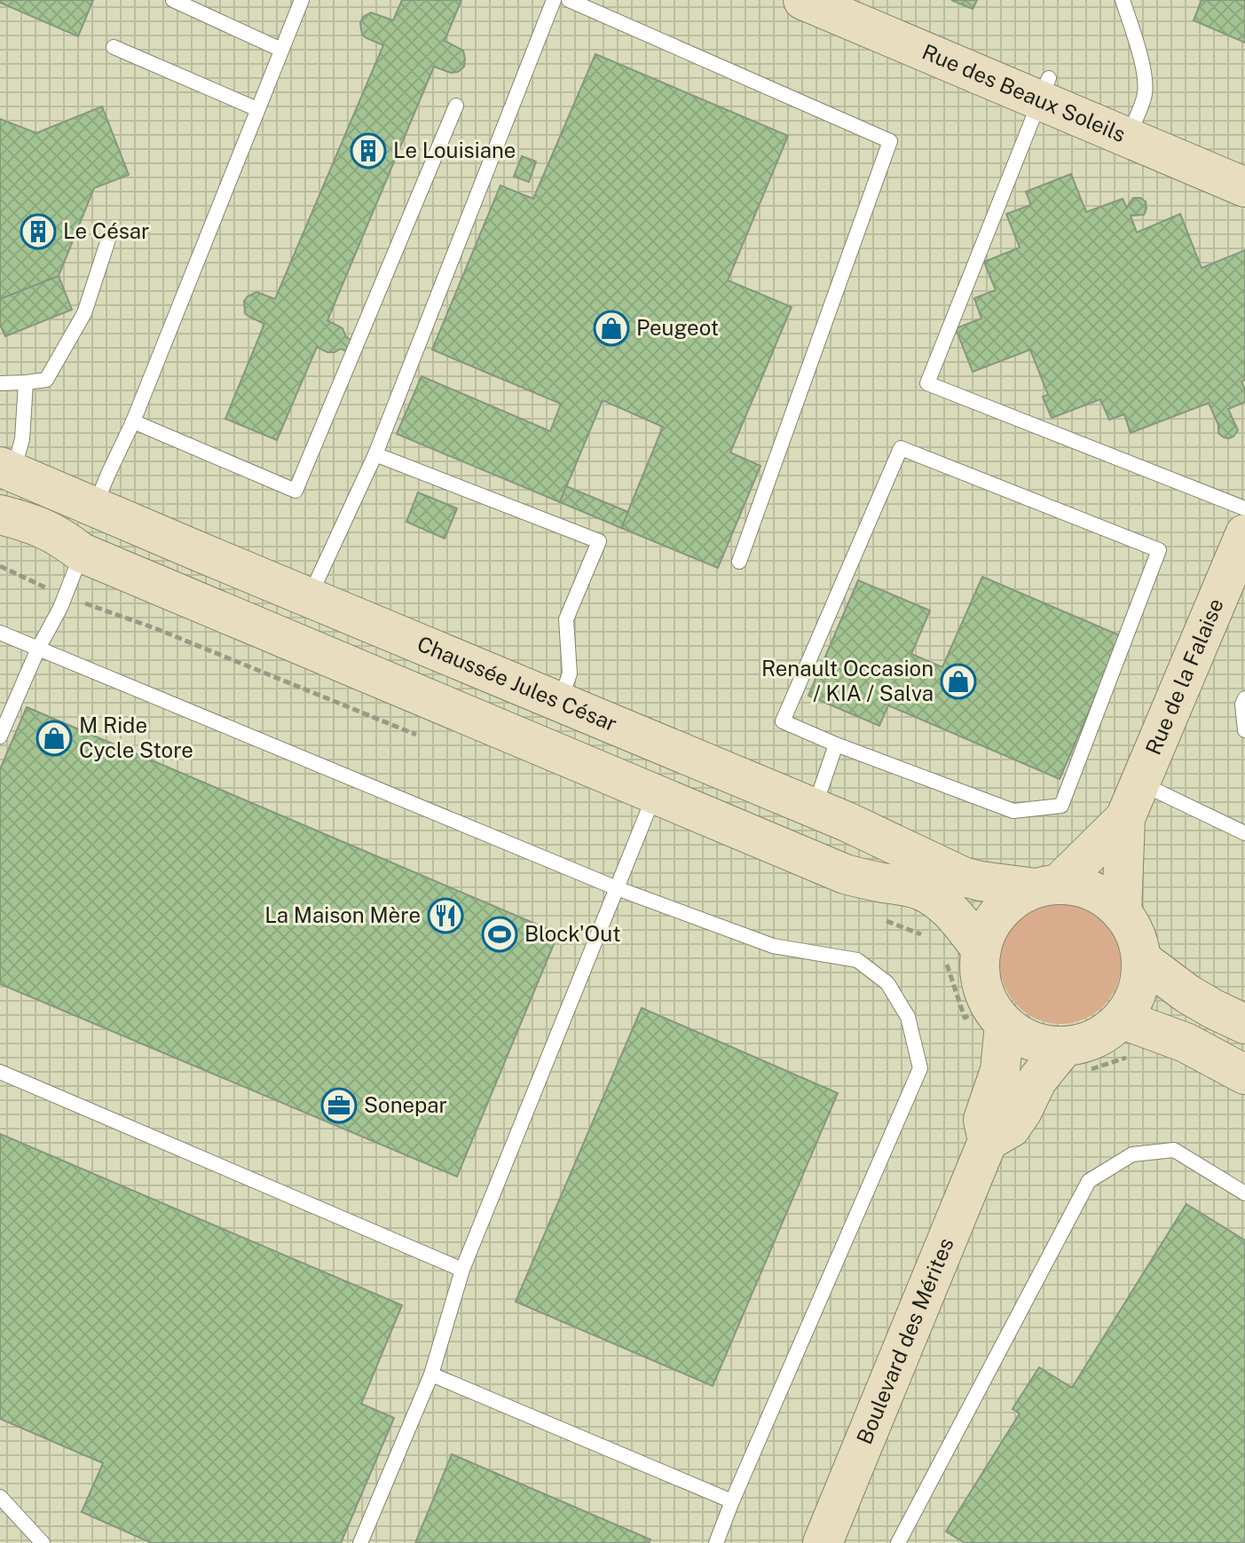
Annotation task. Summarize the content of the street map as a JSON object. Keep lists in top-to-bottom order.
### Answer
{
  "streets": {
    "main road": [
      "Rue des Beaux Soleils",
      "Rue de la Falaise",
      "Chaussée Jules César",
      "Boulevard des Mérites"
    ]
  },
  "crossings": [
    ["Rue de la Falaise", "Chaussée Jules César"],
    ["Rue de la Falaise", "Boulevard des Mérites"],
    ["Chaussée Jules César", "Boulevard des Mérites"]
  ],
  "places": {
    "building": ["Le Louisiane", "Le César"],
    "shop": ["Peugeot", "Renault Occasion / KIA / Salva", "M Ride Cycle Store"],
    "restaurant": ["La Maison Mère"],
    "sports": ["Block'Out"],
    "office": ["Sonepar"]
  }
}
